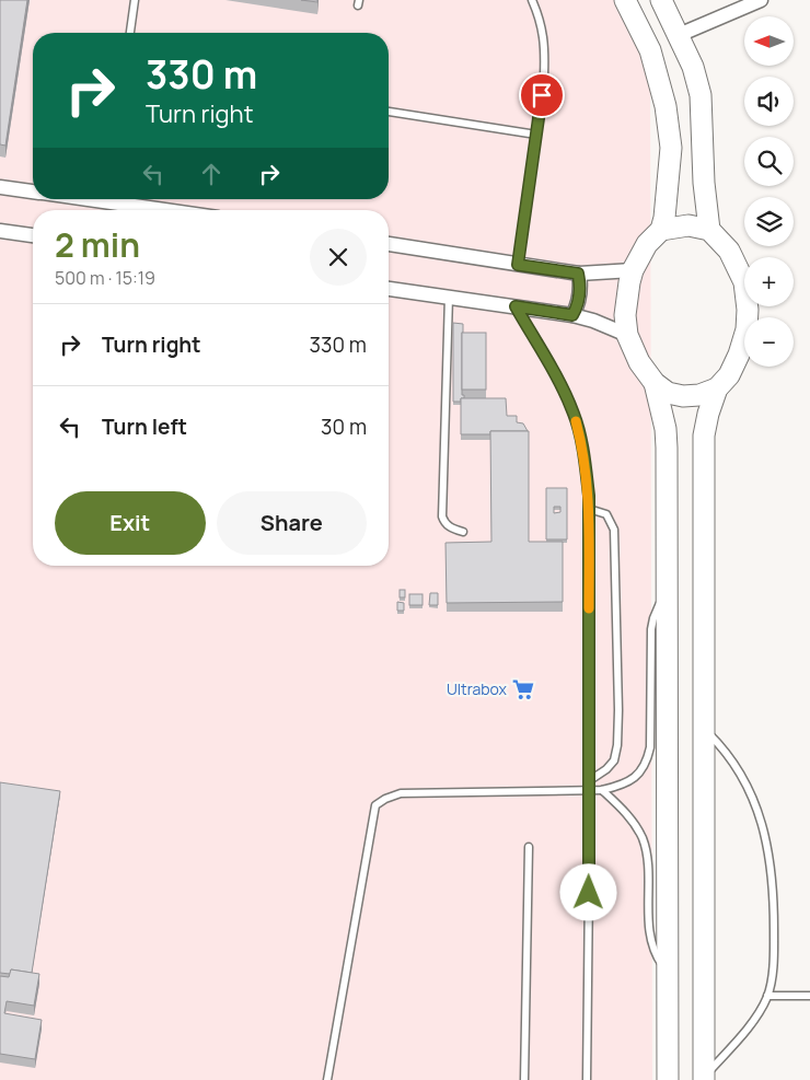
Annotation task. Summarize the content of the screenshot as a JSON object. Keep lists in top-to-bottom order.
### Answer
{
  "places": {
    "supermarket": ["Ultrabox"]
  },
  "north": "left",
  "page": {
    "map_buttons": ["+", "−"],
    "turn": ["330 m", "Turn right"],
    "heading": ["2 min", "500 m · 15:19"],
    "list": [
      {
        "name": "Turn right",
        "value": "330 m"
      },
      {
        "name": "Turn left",
        "value": "30 m"
      }
    ],
    "buttons": ["Exit", "Share"]
  }
}
